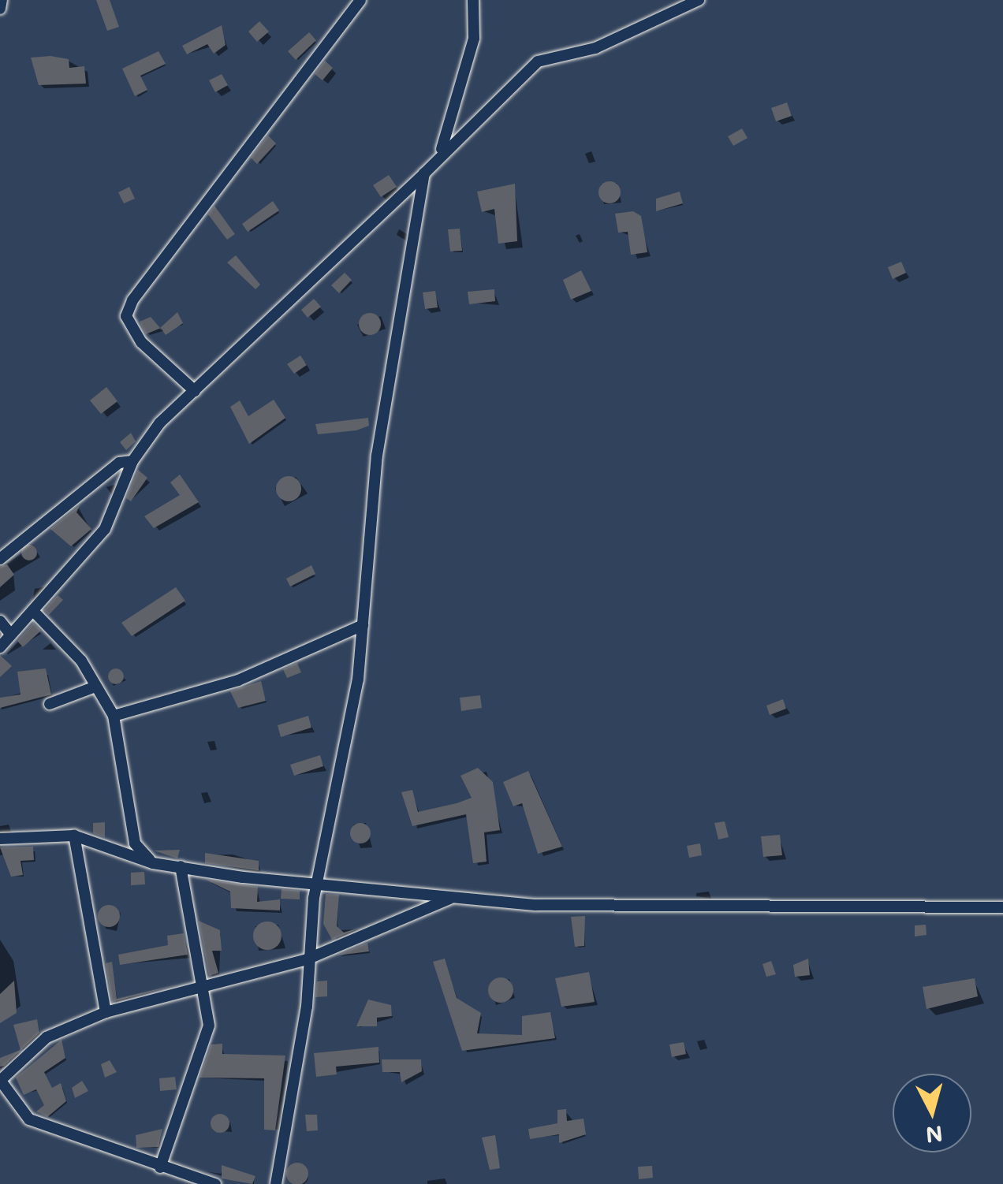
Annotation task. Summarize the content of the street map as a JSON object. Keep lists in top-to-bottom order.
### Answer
{
  "north": "bottom"
}
